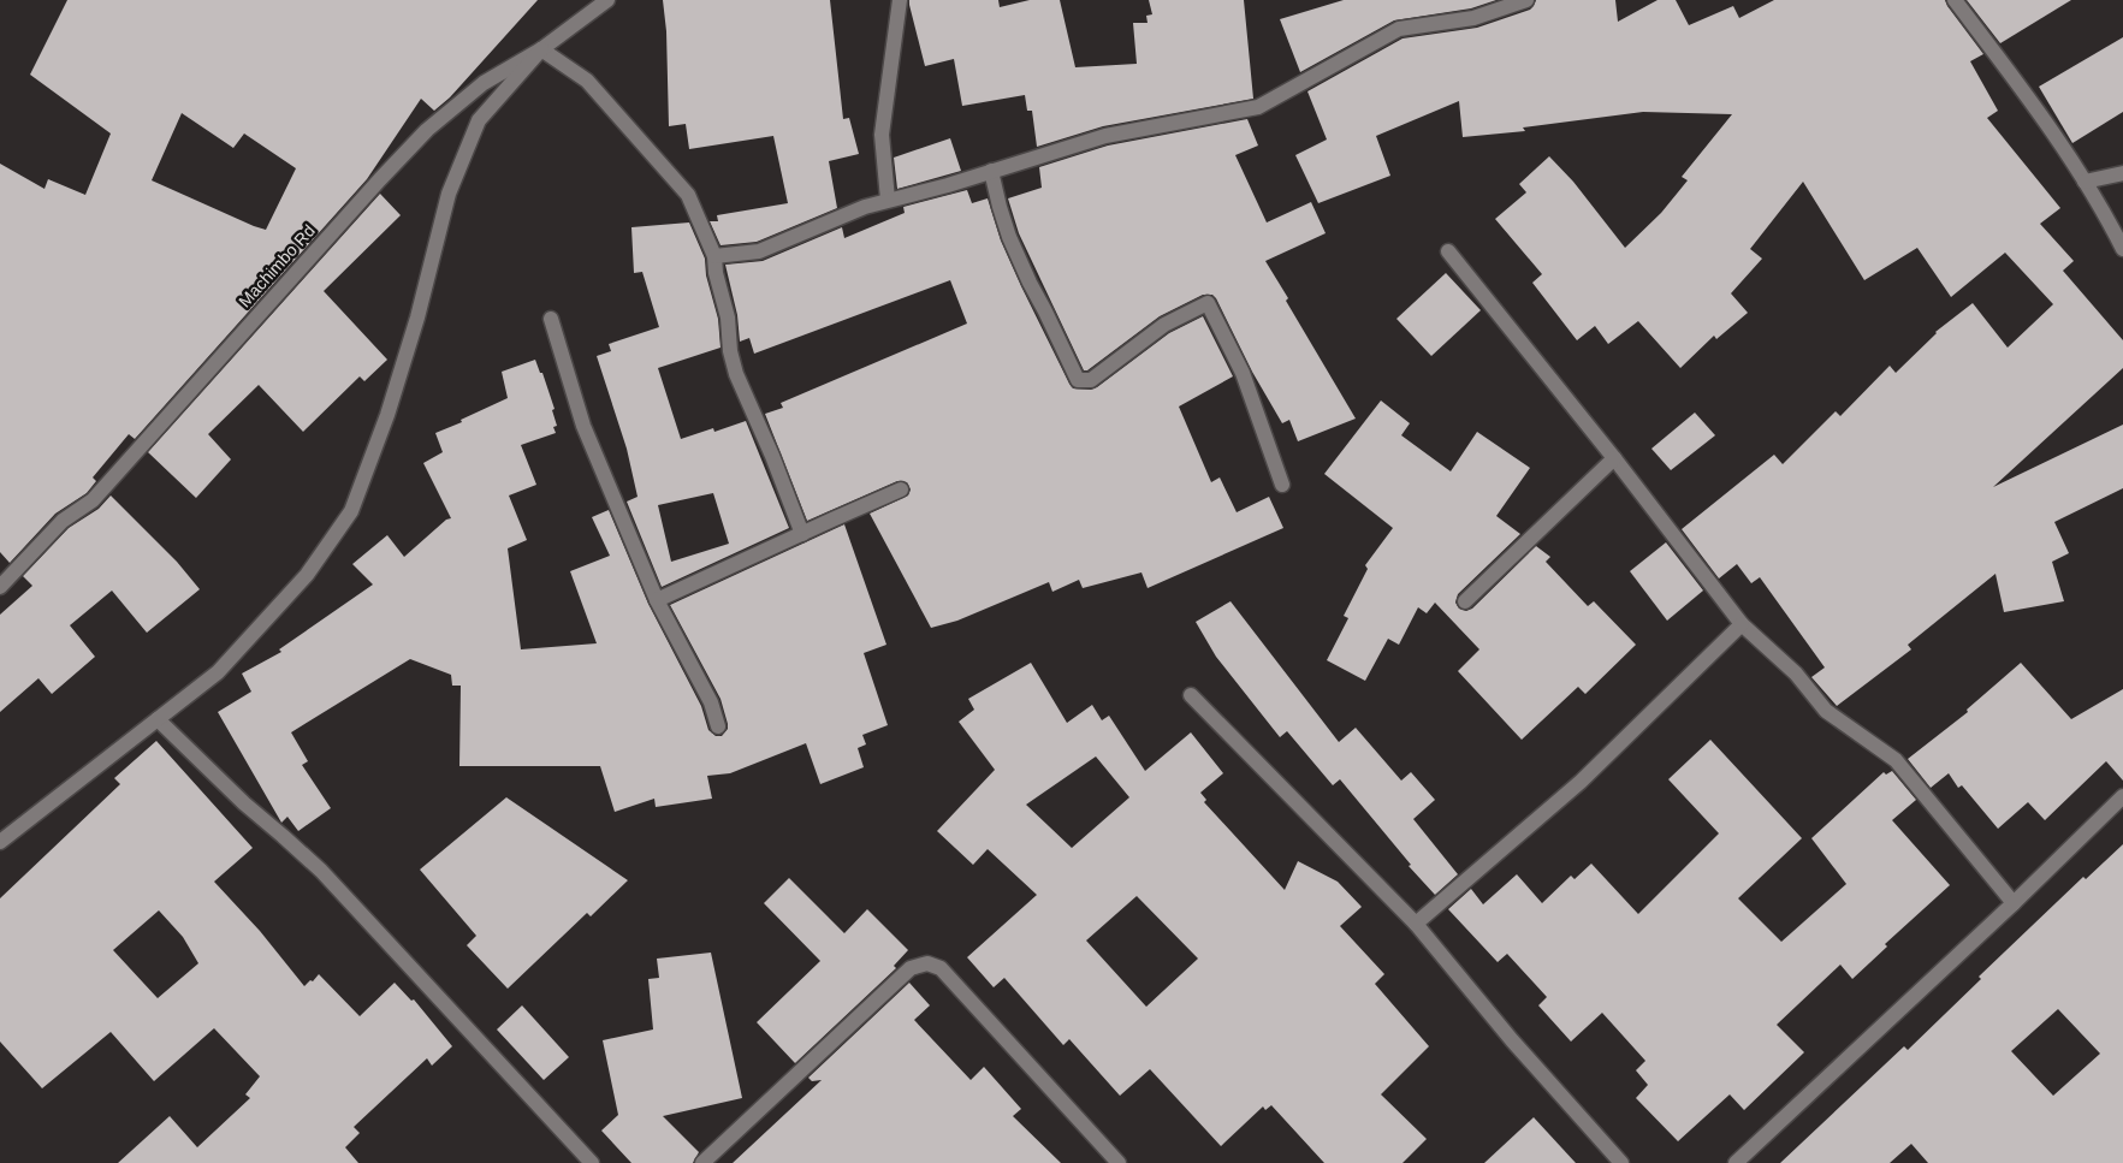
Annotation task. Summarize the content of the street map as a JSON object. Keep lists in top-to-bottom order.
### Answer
{
  "streets": {
    "street": ["Machimbo Rd"]
  }
}
